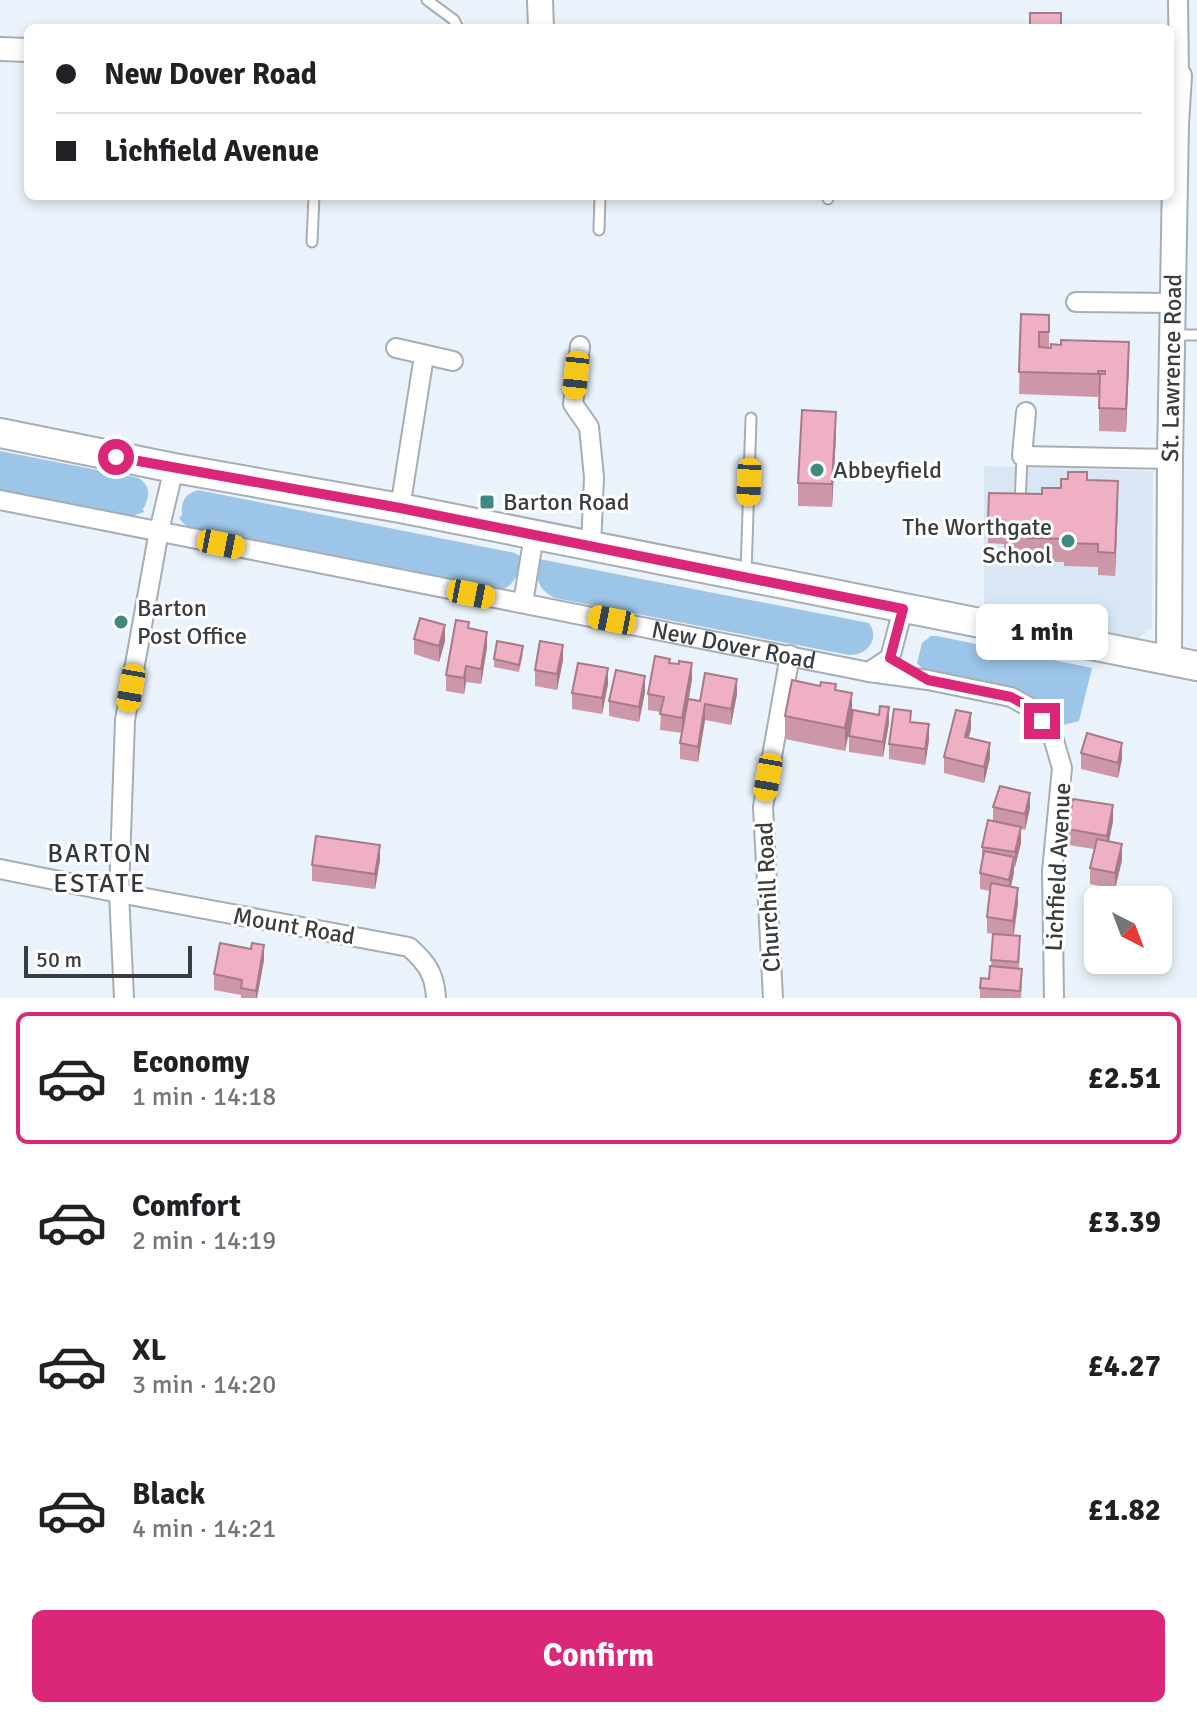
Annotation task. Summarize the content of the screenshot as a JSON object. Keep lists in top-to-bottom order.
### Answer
{
  "streets": {
    "main road": ["St. Lawrence Road"],
    "street": [
      "New Dover Road",
      "Lichfield Avenue",
      "Churchill Road",
      "Mount Road"
    ]
  },
  "crossings": [
    ["New Dover Road", "Lichfield Avenue"],
    ["New Dover Road", "Churchill Road"]
  ],
  "districts": ["BARTON ESTATE"],
  "places": {
    "other": ["Abbeyfield", "The Worthgate School", "Barton Post Office"],
    "transit": ["Barton Road"]
  },
  "scale_bar": "50 m",
  "north": "bottom right",
  "page": {
    "banner": ["New Dover Road", "Lichfield Avenue"],
    "bubble": "1 min",
    "scale": "50 m",
    "list": [
      {
        "name": "Economy",
        "note": "1 min · 14:18",
        "value": "£2.51"
      },
      {
        "name": "Comfort",
        "note": "2 min · 14:19",
        "value": "£3.39"
      },
      {
        "name": "XL",
        "note": "3 min · 14:20",
        "value": "£4.27"
      },
      {
        "name": "Black",
        "note": "4 min · 14:21",
        "value": "£1.82"
      }
    ],
    "buttons": "Confirm"
  }
}
